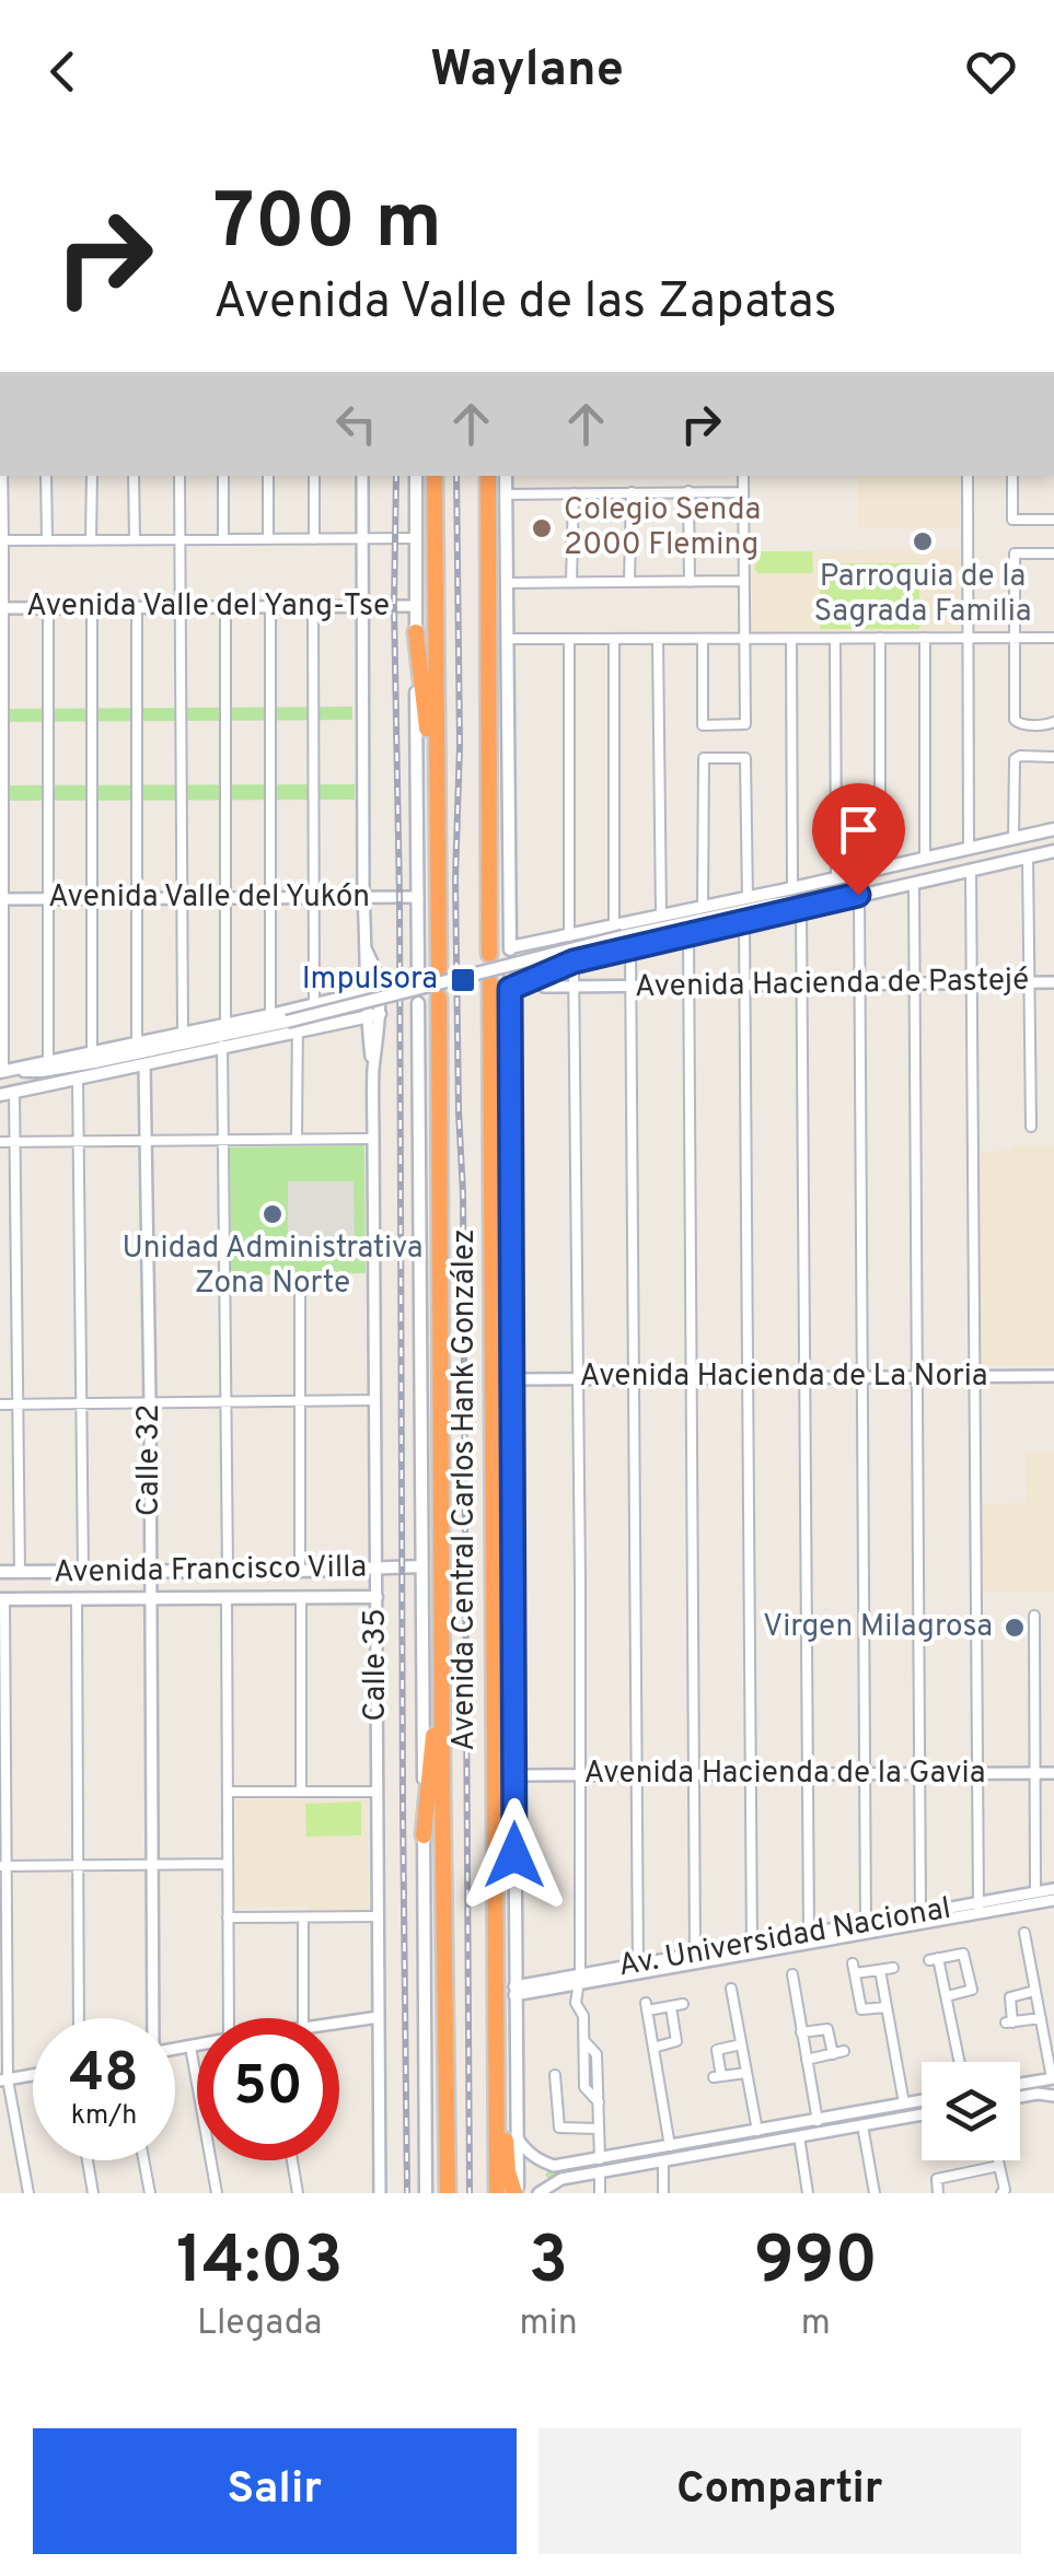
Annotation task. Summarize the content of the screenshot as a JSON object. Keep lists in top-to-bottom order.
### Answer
{
  "streets": {
    "highway": ["Avenida Central Carlos Hank González"],
    "main road": ["Avenida Francisco Villa"],
    "street": [
      "Avenida Valle del Yang-Tse",
      "Avenida Valle del Yukón",
      "Avenida Hacienda de Pastejé",
      "Avenida Hacienda de La Noria",
      "Calle 32",
      "Calle 35",
      "Avenida Hacienda de la Gavia",
      "Av. Universidad Nacional"
    ]
  },
  "crossings": [
    ["Avenida Hacienda de La Noria", "Avenida Central Carlos Hank González"],
    ["Calle 32", "Avenida Francisco Villa"],
    ["Avenida Central Carlos Hank González", "Avenida Francisco Villa"],
    ["Avenida Central Carlos Hank González", "Avenida Hacienda de la Gavia"],
    ["Avenida Central Carlos Hank González", "Av. Universidad Nacional"],
    ["Avenida Francisco Villa", "Calle 35"]
  ],
  "places": {
    "other": [
      "Colegio Senda 2000 Fleming",
      "Parroquia de la Sagrada Familia",
      "Unidad Administrativa Zona Norte",
      "Virgen Milagrosa"
    ],
    "transit": ["Impulsora"]
  },
  "page": {
    "header": "Waylane",
    "turn": ["700 m", "Avenida Valle de las Zapatas"],
    "speed": "48 km/h",
    "limit": "50",
    "eta": [
      "14:03",
      "Llegada",
      "3",
      "min",
      "990",
      "m"
    ],
    "buttons": ["Salir", "Compartir"]
  }
}
